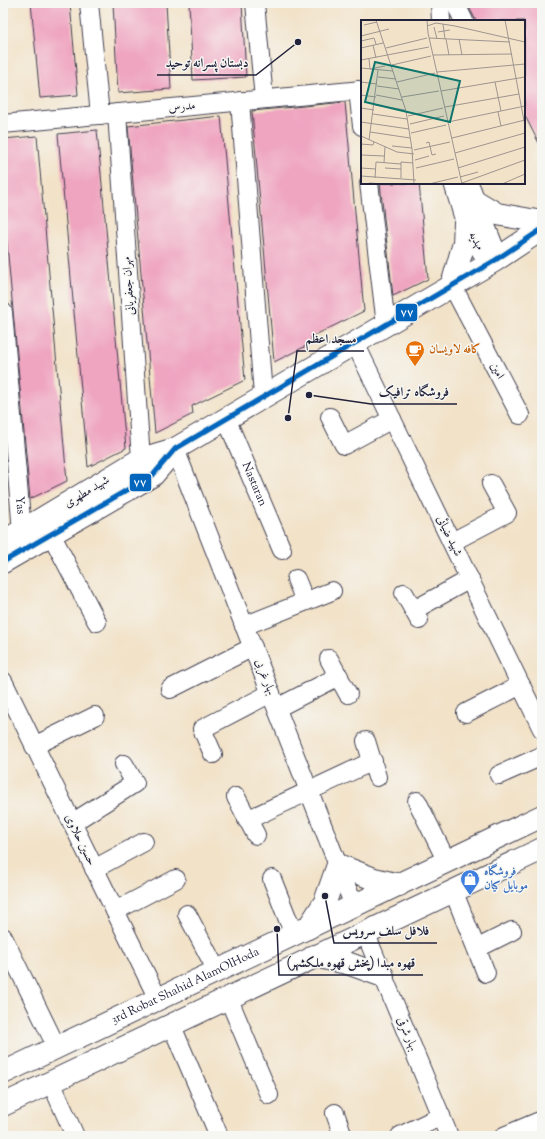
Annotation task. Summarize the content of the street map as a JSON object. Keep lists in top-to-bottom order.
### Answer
{
  "streets": {
    "main road": ["شهید مطهری", "3rd Robat Shahid AlamOlHoda"],
    "street": [
      "مدرس",
      "مهدیه",
      "مهران جعفریانی",
      "امین",
      "Nastaran",
      "Yas",
      "شهید ضیائی",
      "بهار غربی",
      "حسین حلاوی",
      "بهار شرقی"
    ]
  },
  "crossings": [
    ["مدرس", "مهران جعفریانی"],
    ["مهران جعفریانی", "شهید مطهری"],
    ["شهید مطهری", "Yas"],
    ["شهید مطهری", "بهار غربی"],
    ["بهار غربی", "3rd Robat Shahid AlamOlHoda"],
    ["حسین حلاوی", "3rd Robat Shahid AlamOlHoda"]
  ],
  "places": {
    "other": [
      "دبستان پسرانه توحید",
      "فروشگاه ترافیک",
      "مسجد اعظم",
      "فلافل سلف سرویس",
      "قهوه مبدا (پخش قهوه ملکشهر)"
    ],
    "cafe": ["کافه لاویسان"],
    "shop": ["فروشگاه موبایل کیان"]
  },
  "lines": ["transit line ۷۷"]
}
